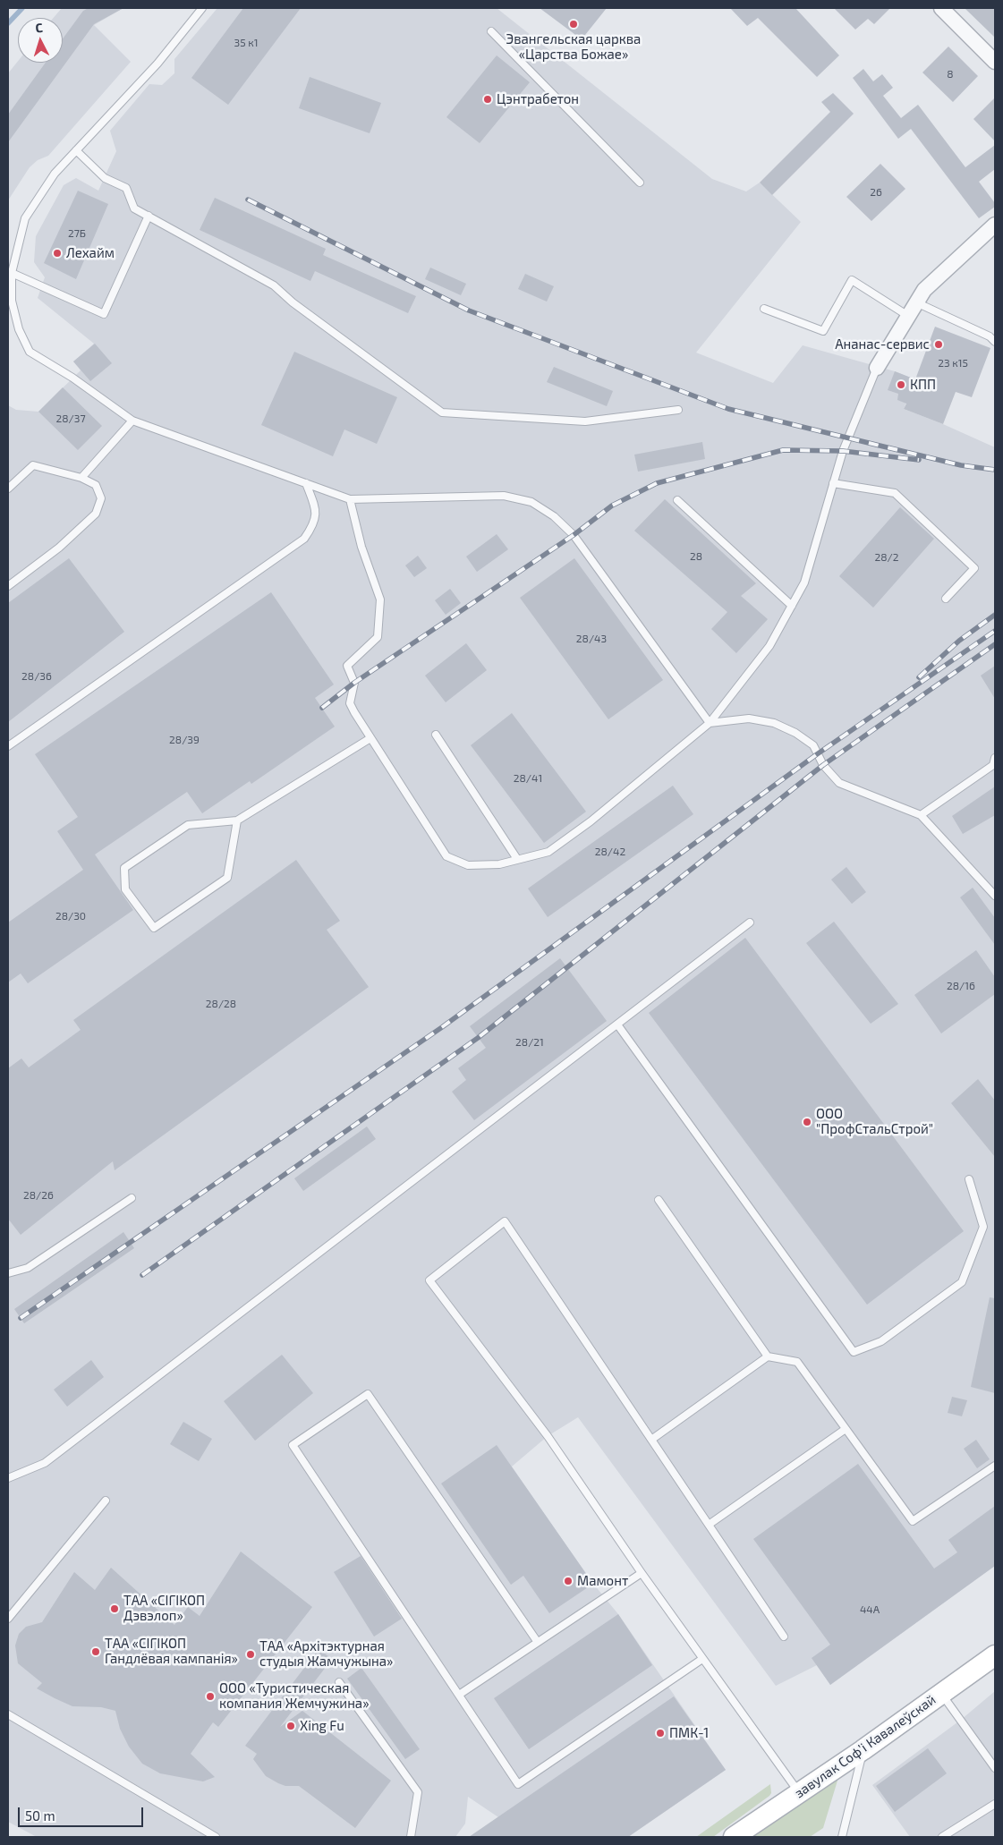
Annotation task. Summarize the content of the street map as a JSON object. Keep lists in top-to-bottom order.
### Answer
{
  "streets": {
    "street": ["завулак Софʼі Кавалеўскай"]
  },
  "places": [
    "Эвангельская царква «Царства Божае»",
    "Цэнтрабетон",
    "Лехайм",
    "Ананас-сервис",
    "КПП",
    "ООО \"ПрофСтальСтрой\"",
    "Мамонт",
    "ТАА «СІГІКОП Дэвэлоп»",
    "ТАА «СІГІКОП Гандлёвая кампанія»",
    "ТАА «Архітэктурная студыя Жамчужына»",
    "ООО «Туристическая компания Жемчужина»",
    "Xing Fu",
    "ПМК-1"
  ],
  "house_numbers": [
    "35 к1",
    "8",
    "26",
    "27Б",
    "23 к15",
    "28/37",
    "28",
    "28/2",
    "28/43",
    "28/36",
    "28/39",
    "28/41",
    "28/42",
    "28/30",
    "28/16",
    "28/28",
    "28/21",
    "28/26",
    "44А"
  ],
  "scale_bar": "50 m",
  "north": "top"
}
